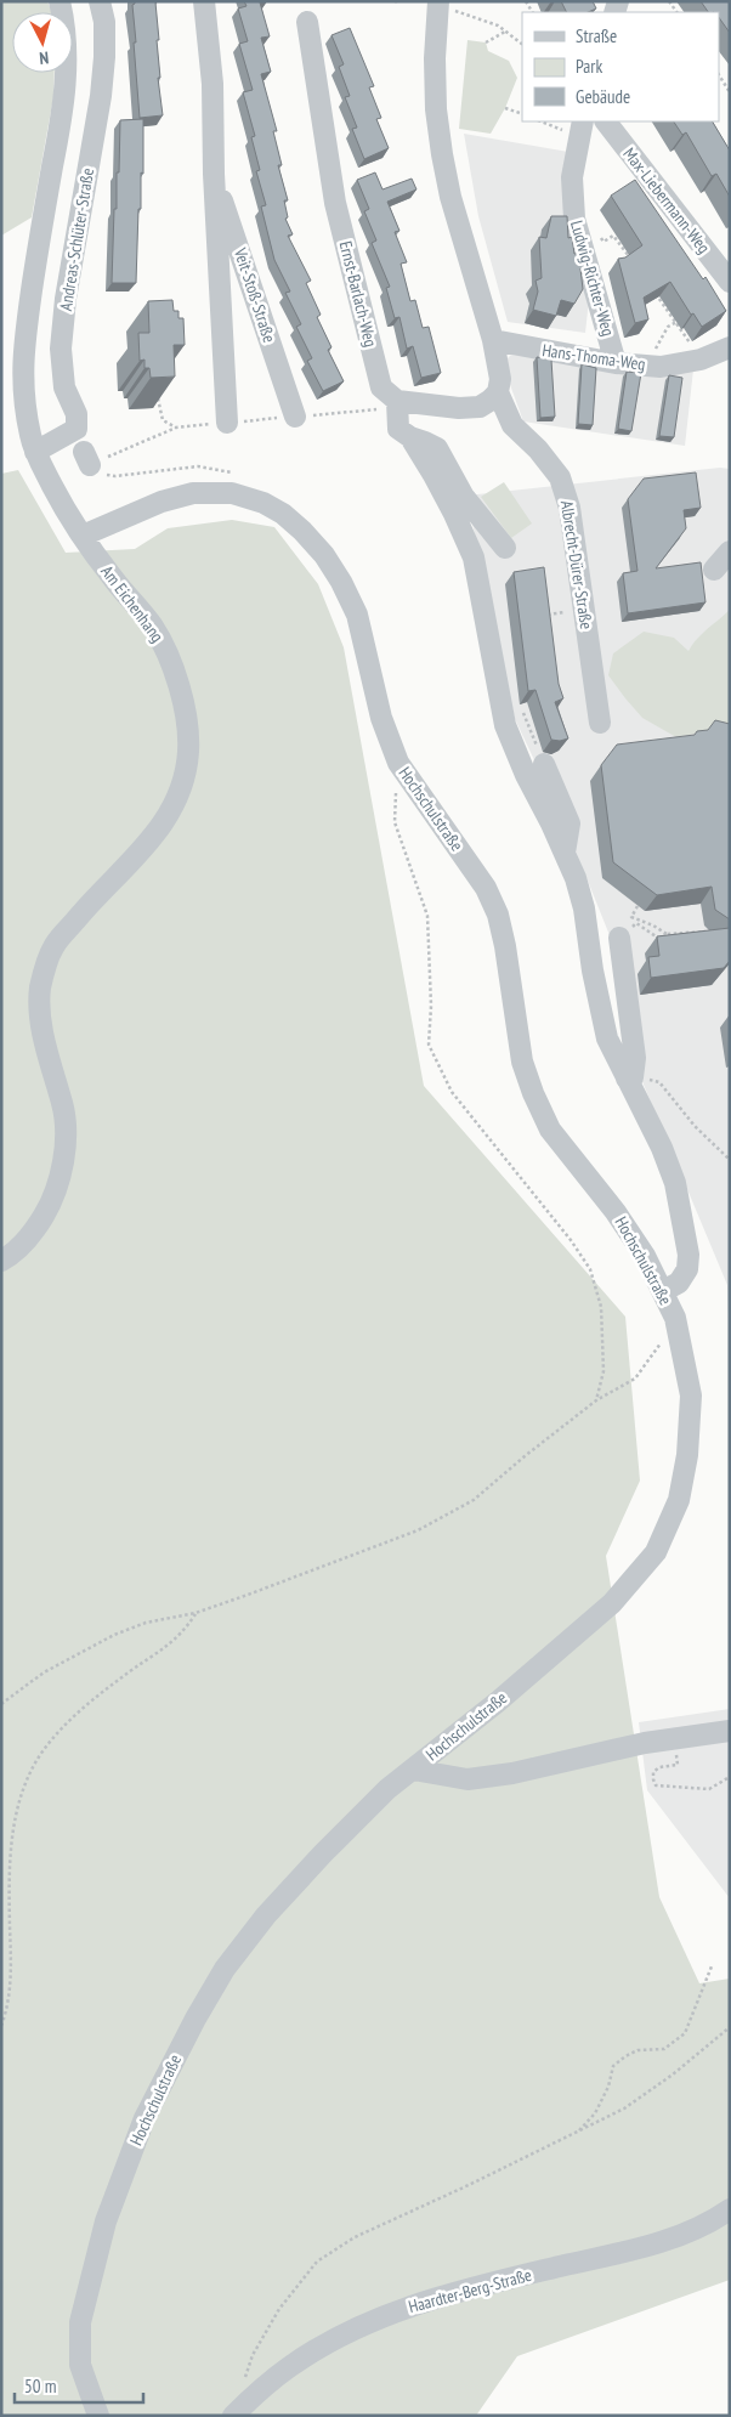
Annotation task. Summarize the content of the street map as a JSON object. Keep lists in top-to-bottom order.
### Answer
{
  "streets": {
    "street": [
      "Max-Liebermann-Weg",
      "Andreas-Schlüter-Straße",
      "Ludwig-Richter-Weg",
      "Ernst-Barlach-Weg",
      "Veit-Stoß-Straße",
      "Hans-Thoma-Weg",
      "Albrecht-Dürer-Straße",
      "Am Eichenhang",
      "Hochschulstraße",
      "Haardter-Berg-Straße"
    ]
  },
  "crossings": [
    ["Andreas-Schlüter-Straße", "Am Eichenhang"],
    ["Ludwig-Richter-Weg", "Hans-Thoma-Weg"],
    ["Am Eichenhang", "Hochschulstraße"]
  ],
  "legend": ["Straße", "Park", "Gebäude"],
  "scale_bar": "50 m",
  "north": "bottom"
}
